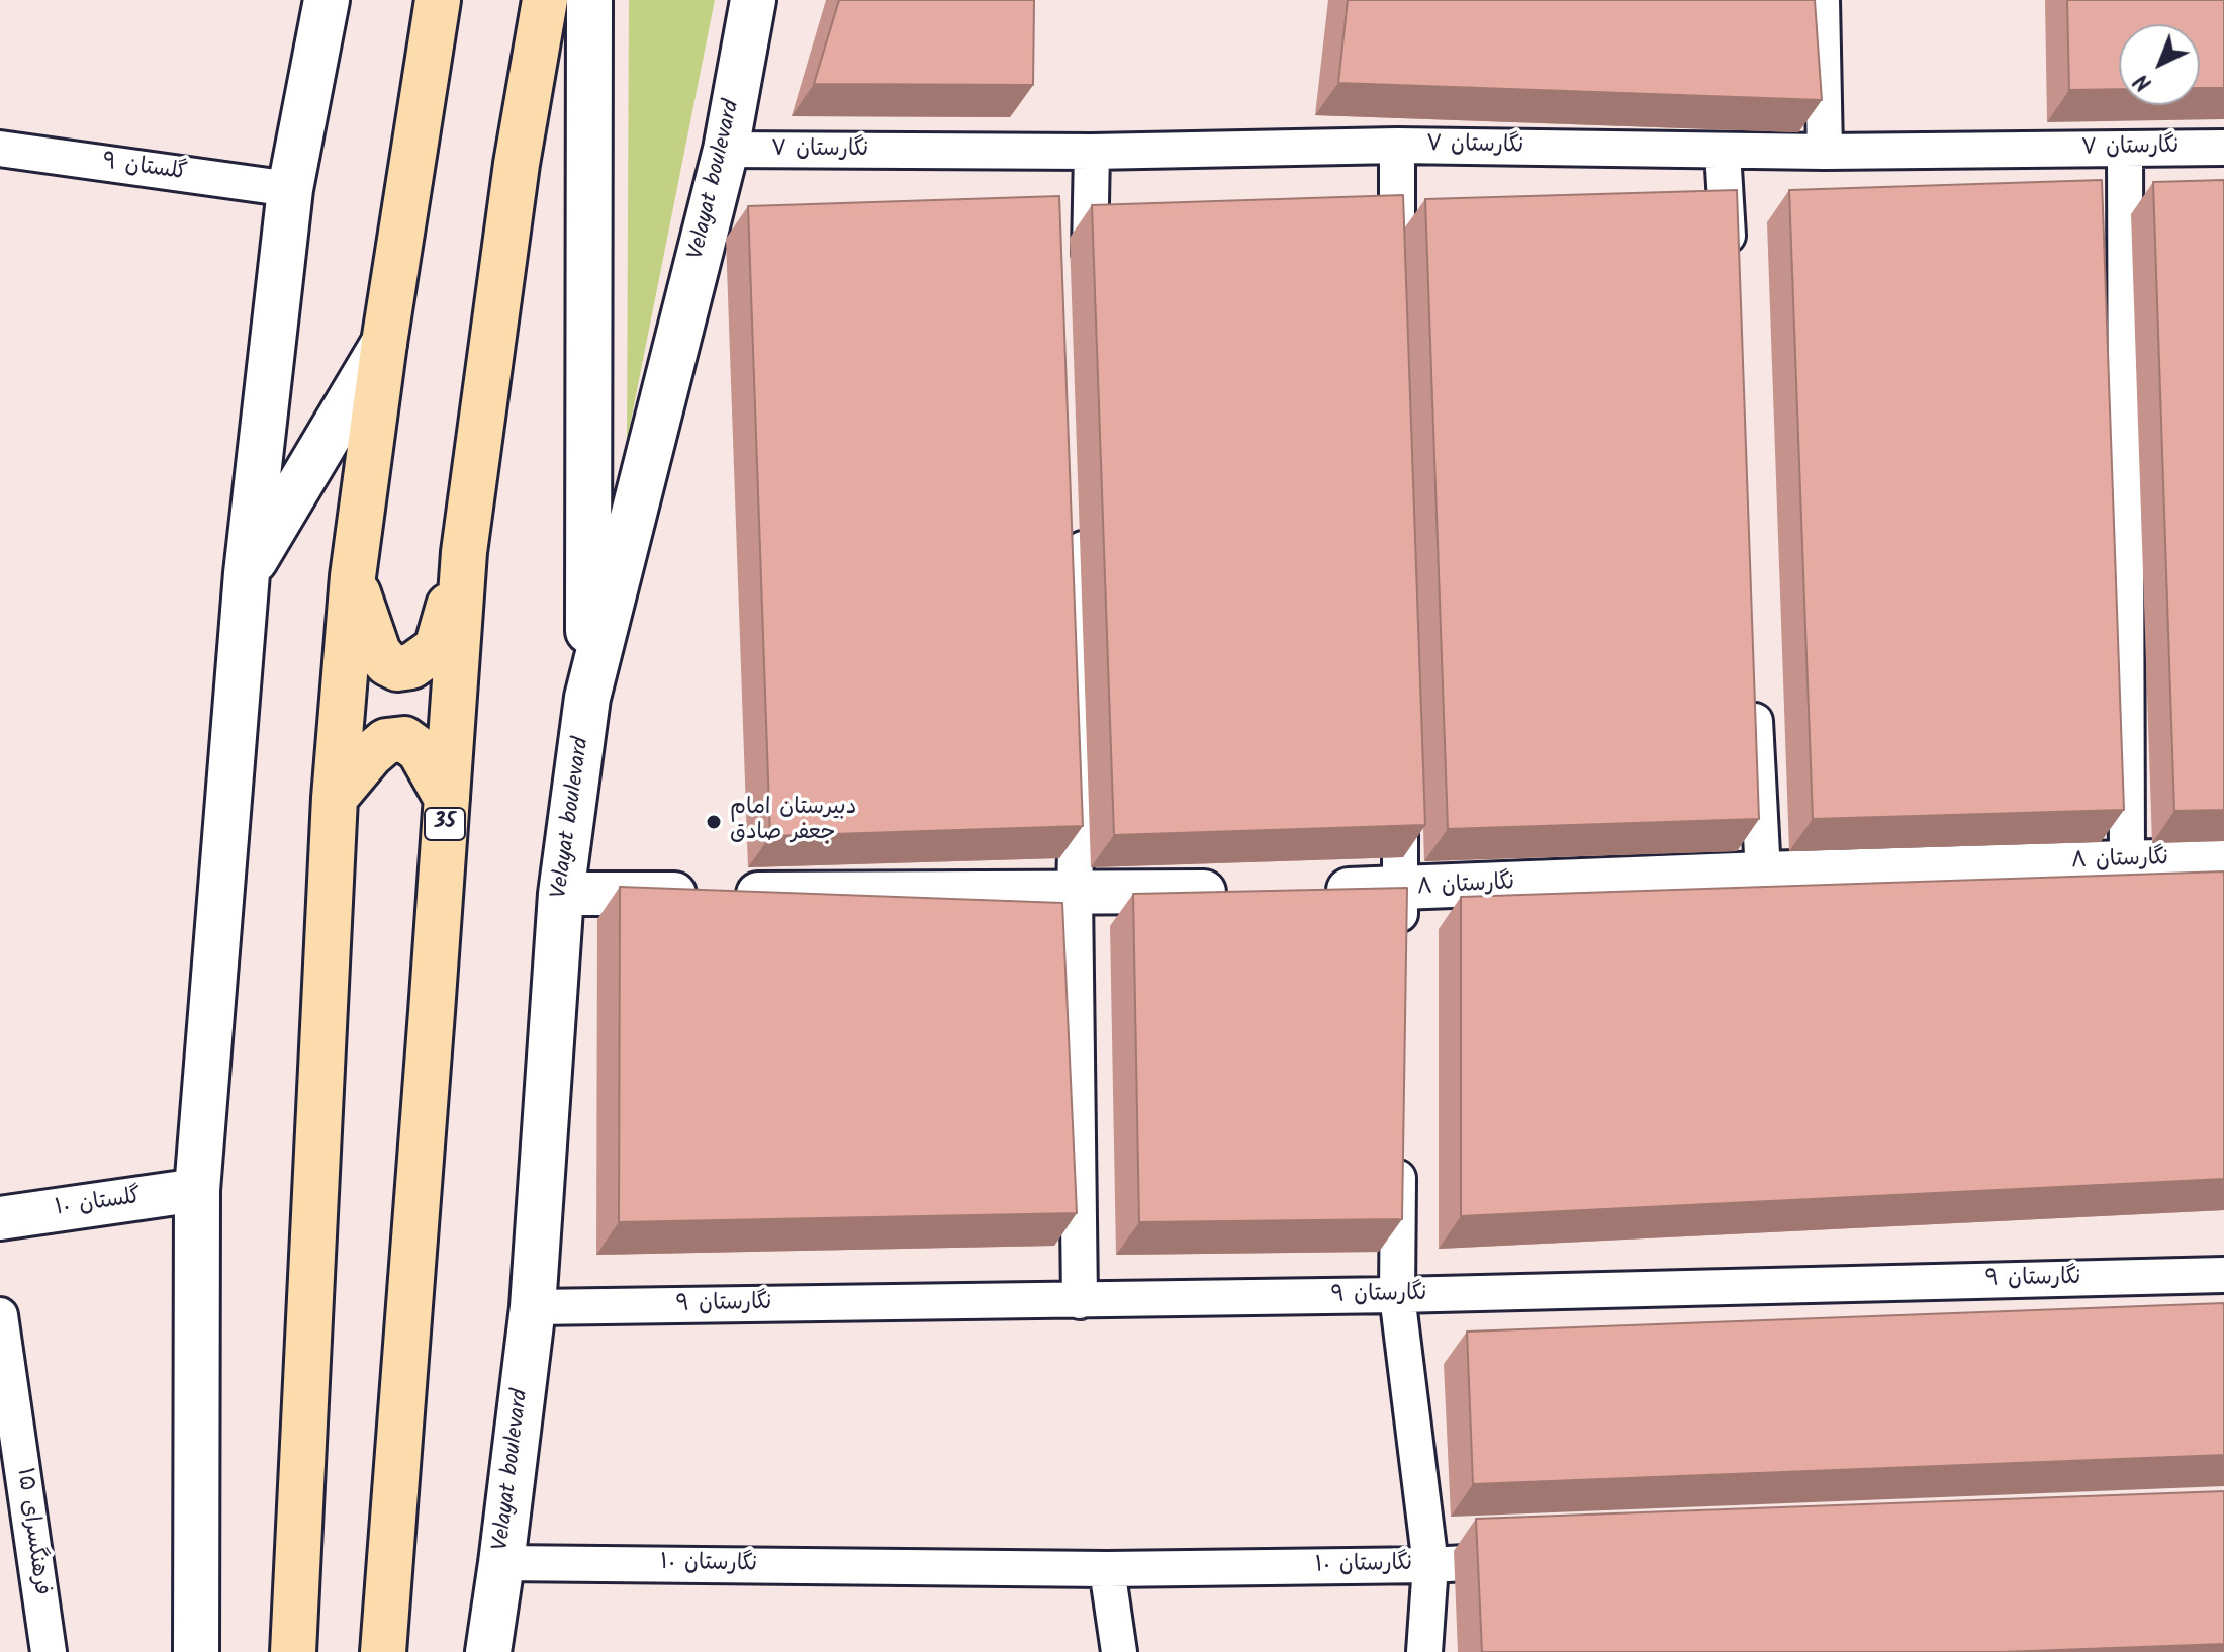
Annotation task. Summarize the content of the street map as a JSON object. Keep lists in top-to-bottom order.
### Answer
{
  "streets": {
    "main road": ["Velayat boulevard", "35"],
    "street": [
      "نگارستان ۷",
      "گلستان ۹",
      "نگارستان ۸",
      "گلستان ۱۰",
      "نگارستان ۹",
      "فرهنگسرای ۱۵",
      "نگارستان ۱۰"
    ]
  },
  "crossings": [
    ["نگارستان ۷", "Velayat boulevard"],
    ["Velayat boulevard", "نگارستان ۹"],
    ["Velayat boulevard", "نگارستان ۱۰"]
  ],
  "places": ["دبیرستان امام جعفر صادق"],
  "north": "bottom left"
}
